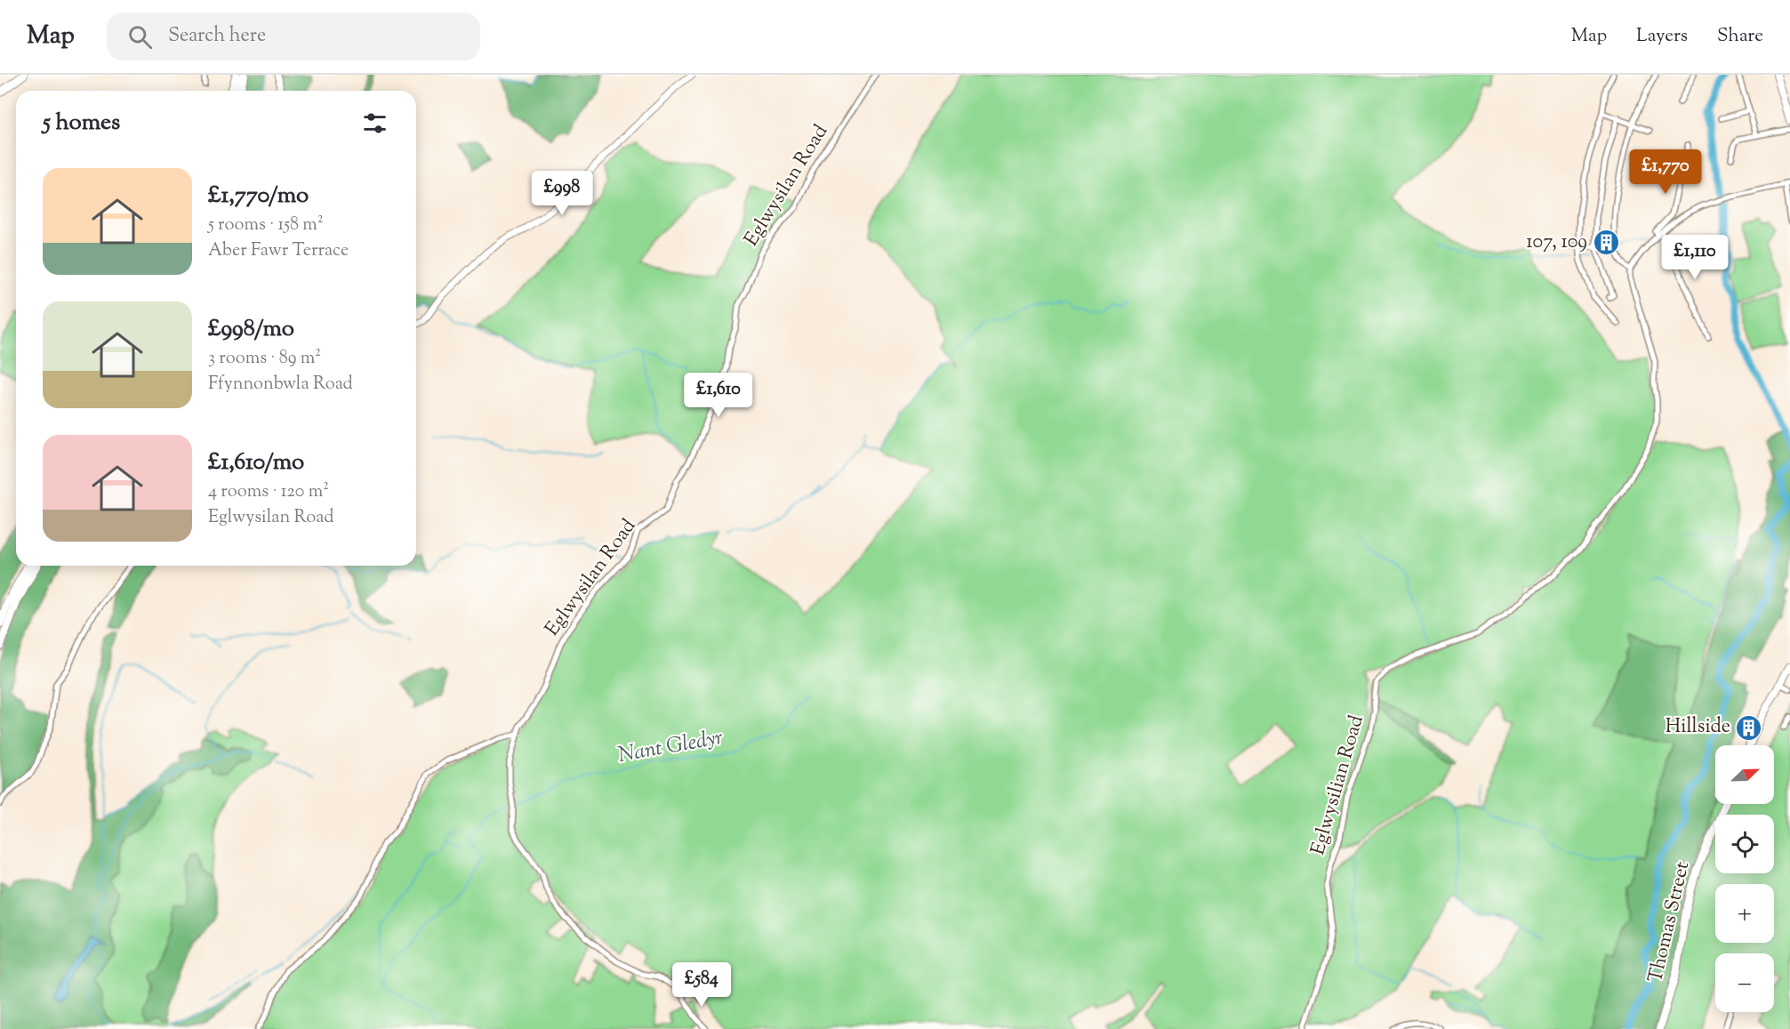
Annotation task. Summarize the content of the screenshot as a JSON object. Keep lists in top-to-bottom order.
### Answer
{
  "streets": {
    "main road": ["Thomas Street"],
    "street": ["Eglwysilan Road", "Eglwysilian Road"]
  },
  "water": ["Nant Gledyr"],
  "places": {
    "building": ["107, 109", "Hillside"]
  },
  "north": "top right",
  "page": {
    "header": "Map",
    "search": "Search here",
    "nav": ["Map", "Layers", "Share"],
    "heading": "5 homes",
    "price": [
      "£1,770",
      "£998",
      "£1,110",
      "£1,610",
      "£584"
    ],
    "list": [
      {
        "name": "£1,770/mo",
        "note": "5 rooms · 158 m² · Aber Fawr Terrace"
      },
      {
        "name": "£998/mo",
        "note": "3 rooms · 89 m² · Ffynnonbwla Road"
      },
      {
        "name": "£1,610/mo",
        "note": "4 rooms · 120 m² · Eglwysilan Road"
      }
    ],
    "map_buttons": ["+", "−"]
  }
}
